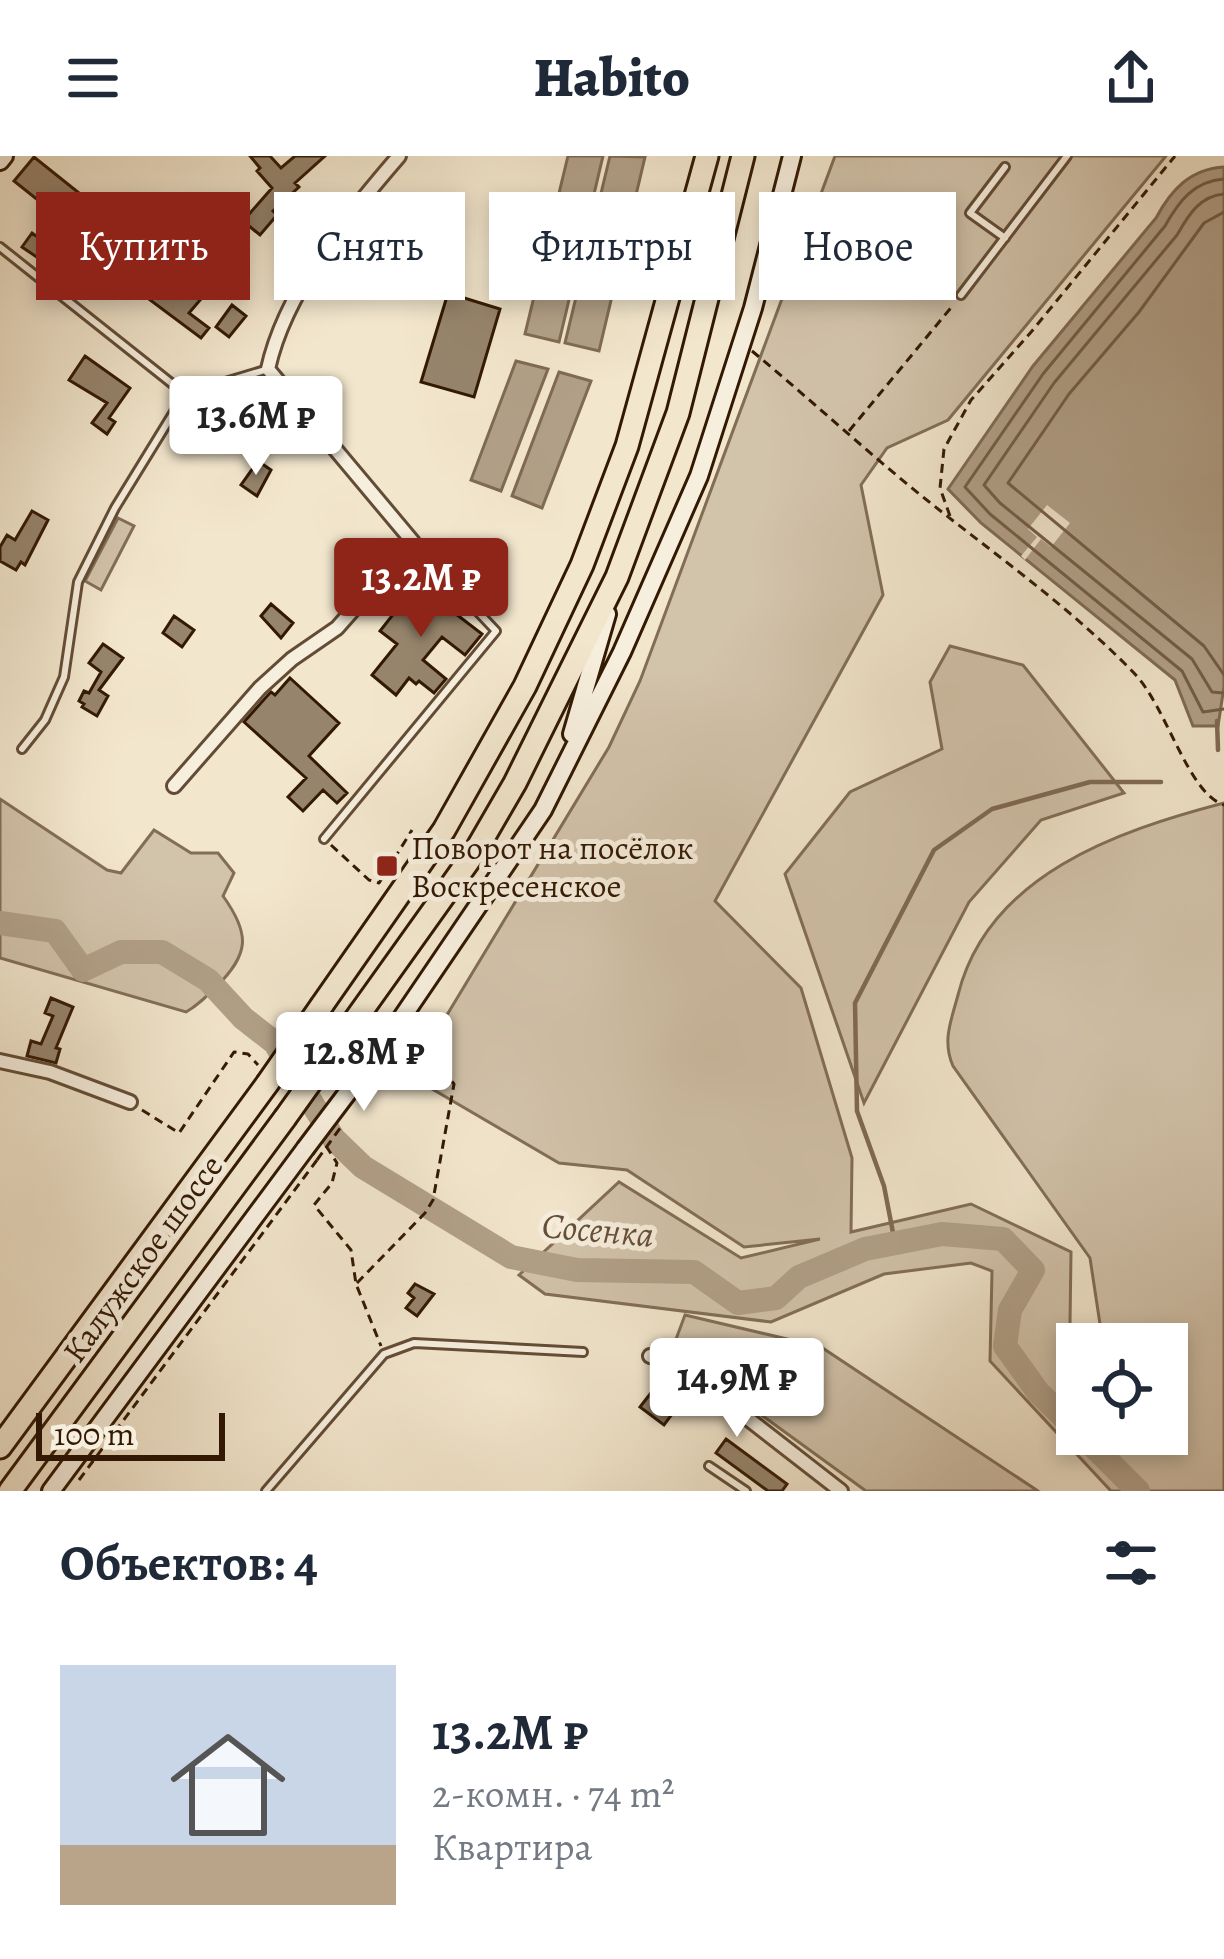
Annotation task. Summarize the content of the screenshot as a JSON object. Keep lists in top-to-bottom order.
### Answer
{
  "streets": {
    "highway": ["Калужское шоссе"]
  },
  "water": ["Сосенка"],
  "places": {
    "transit": ["Поворот на посёлок Воскресенское"]
  },
  "scale_bar": "100 m",
  "page": {
    "header": "Habito",
    "chip": [
      "Купить",
      "Снять",
      "Фильтры",
      "Новое"
    ],
    "price": [
      "13.6M ₽",
      "13.2M ₽",
      "12.8M ₽",
      "14.9M ₽"
    ],
    "scale": "100 m",
    "heading": "Объектов: 4",
    "list": [
      {
        "name": "13.2M ₽",
        "note": "2-комн. · 74 m² · Квартира"
      }
    ]
  }
}
